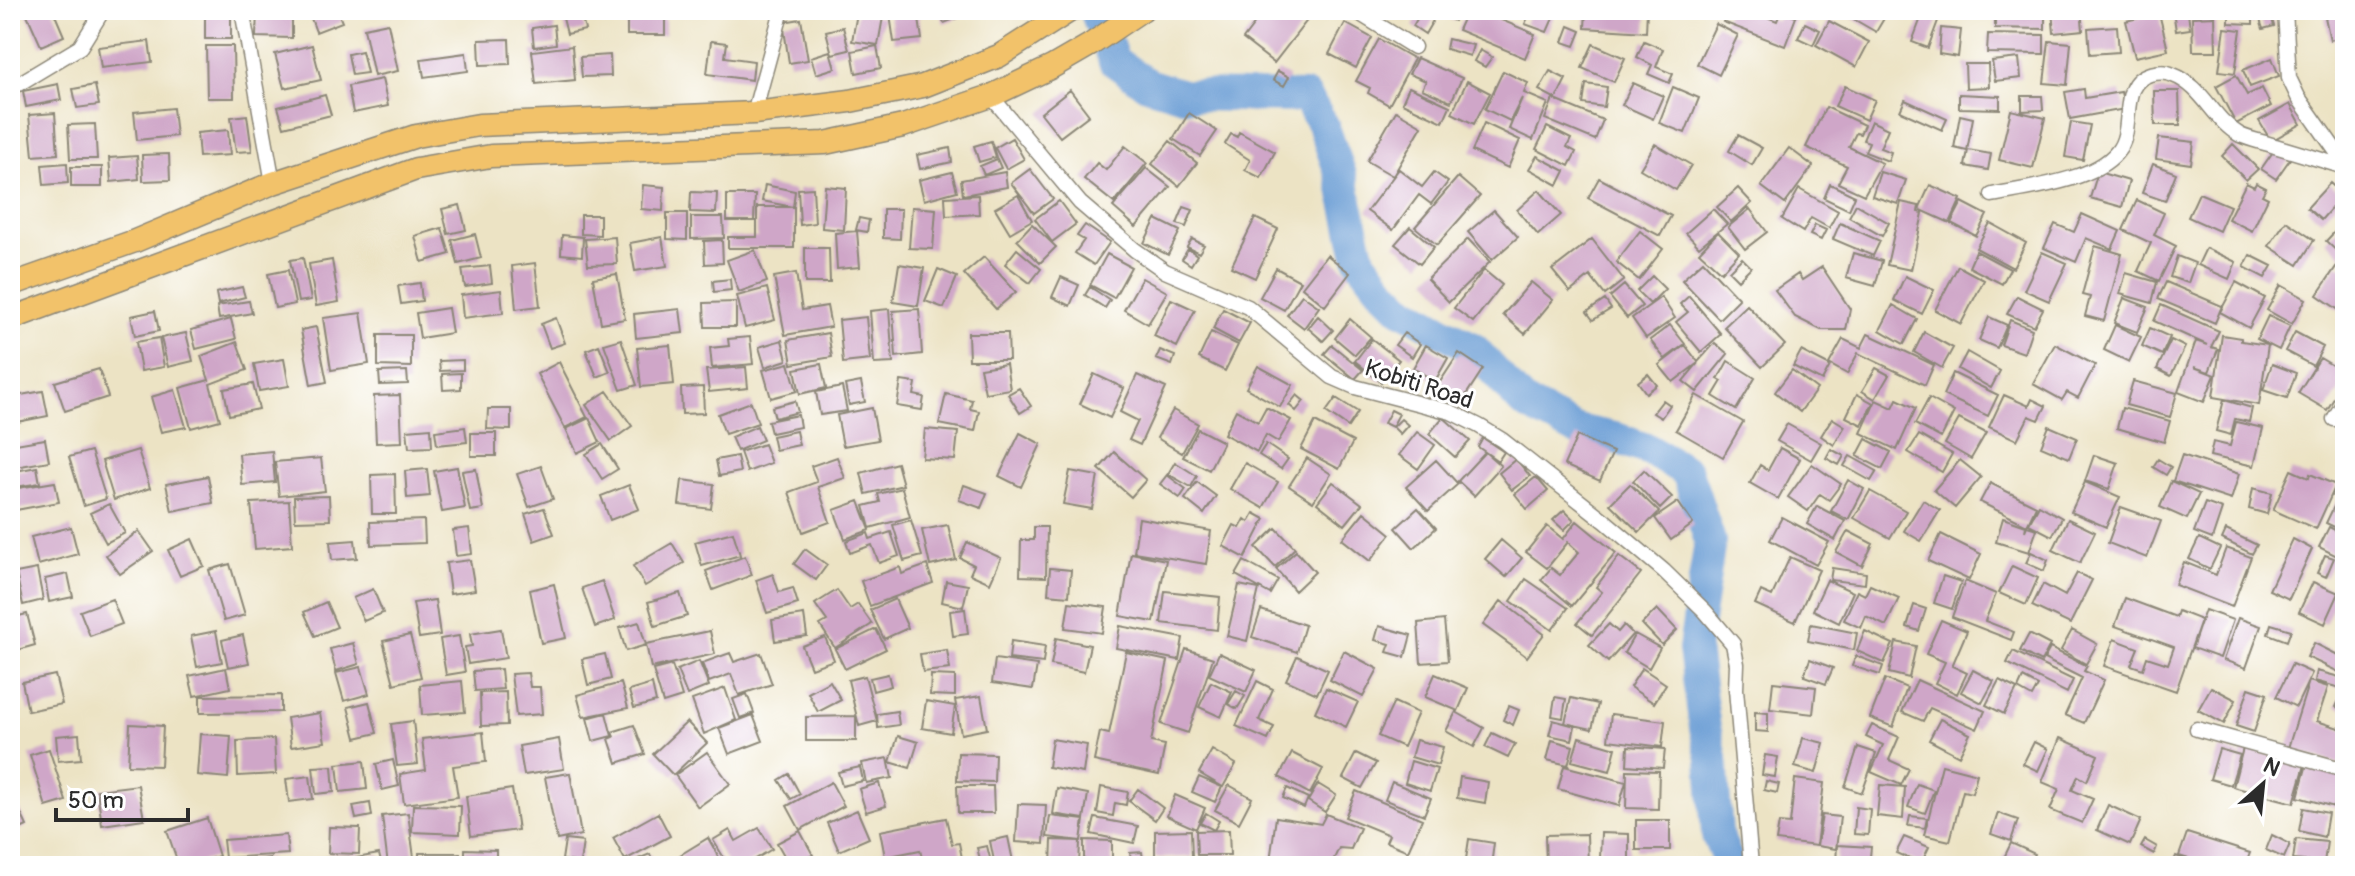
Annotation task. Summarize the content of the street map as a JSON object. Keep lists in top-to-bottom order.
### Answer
{
  "streets": {
    "street": ["Kobiti Road"]
  },
  "scale_bar": "50 m",
  "north": "top right"
}
